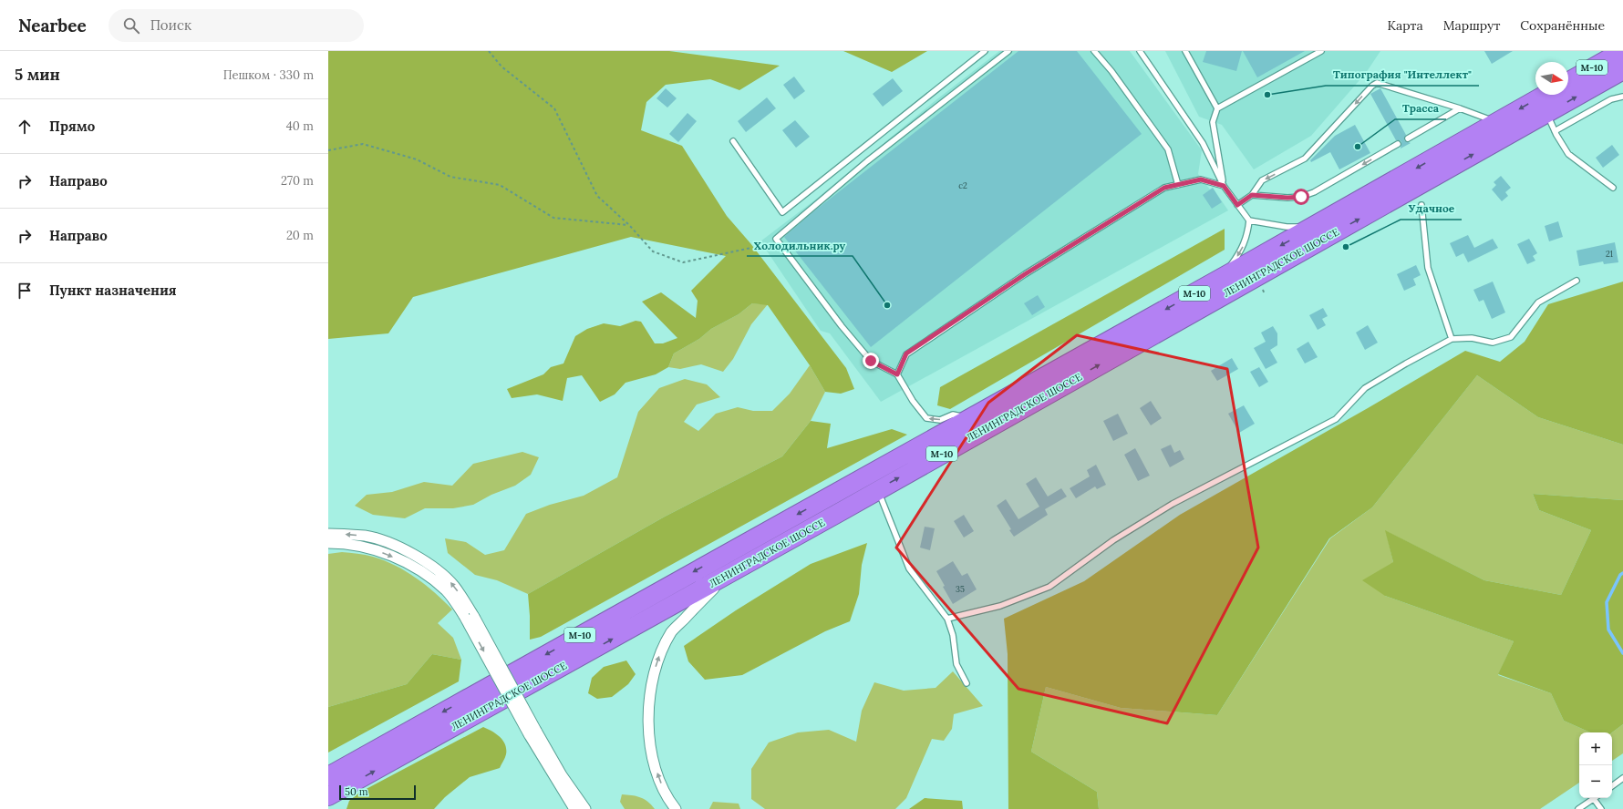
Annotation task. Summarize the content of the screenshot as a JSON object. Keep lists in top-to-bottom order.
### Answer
{
  "streets": {
    "highway": ["М-10", "ЛЕНИНГРАДСКОЕ ШОССЕ"]
  },
  "places": [
    "Типография \"Интеллект\"",
    "Трасса",
    "Удачное",
    "Холодильник.ру"
  ],
  "house_numbers": ["с2", "21", "35"],
  "scale_bar": "50 m",
  "north": "right",
  "page": {
    "header": "Nearbee",
    "search": "Поиск",
    "nav": ["Карта", "Маршрут", "Сохранённые"],
    "heading": ["5 мин", "Пешком · 330 m"],
    "list": [
      ["Прямо", "40 m"],
      ["Направо", "270 m"],
      ["Направо", "20 m"],
      "Пункт назначения"
    ],
    "map_buttons": ["+", "−"],
    "scale": "50 m"
  }
}
